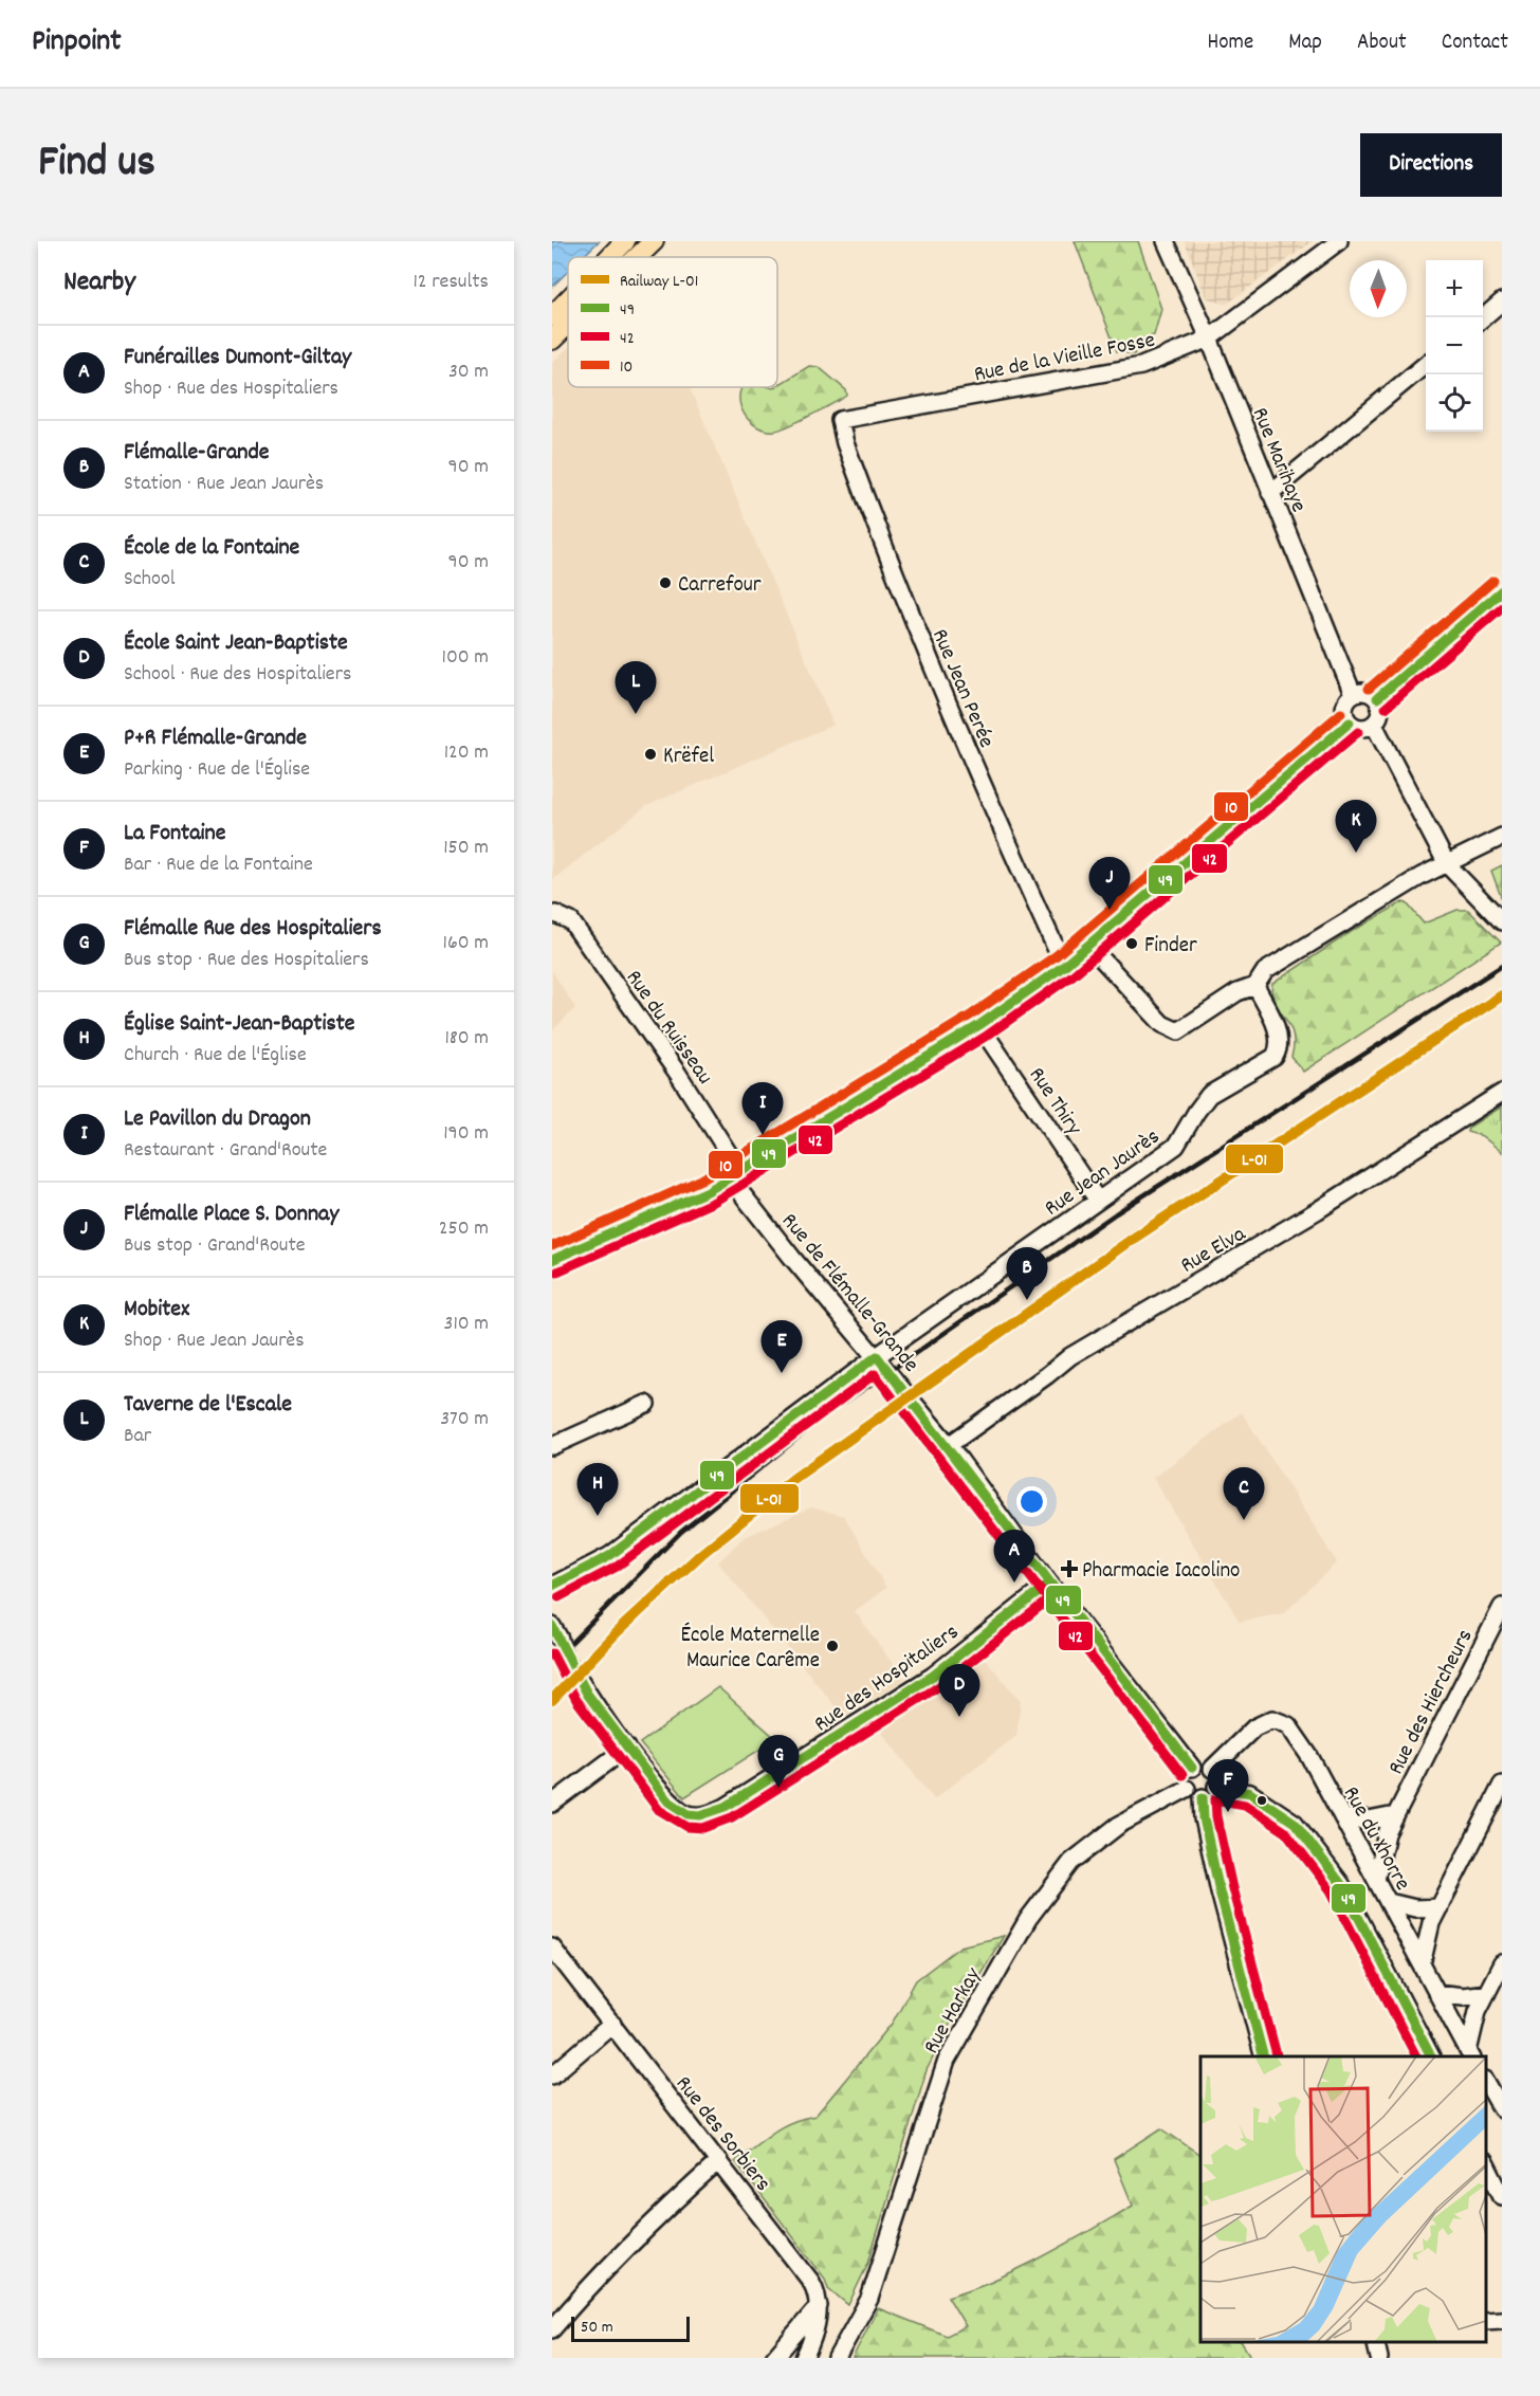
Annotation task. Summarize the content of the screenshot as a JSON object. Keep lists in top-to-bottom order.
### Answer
{
  "streets": {
    "street": [
      "Rue de la Vieille Fosse",
      "Rue Marihaye",
      "Rue Jean Perée",
      "Rue du Ruisseau",
      "Rue Thiry",
      "Rue Jean Jaurès",
      "Rue Elva",
      "Rue de Flémalle-Grande",
      "Rue des Hospitaliers",
      "Rue des Hiercheurs",
      "Rue du Xhorre",
      "Rue Harkay",
      "Rue des Sorbiers"
    ]
  },
  "crossings": [
    ["Rue de la Vieille Fosse", "Rue Marihaye"],
    ["Rue de la Vieille Fosse", "Rue Jean Perée"],
    ["Rue du Ruisseau", "Rue de Flémalle-Grande"],
    ["Rue Thiry", "Rue Jean Jaurès"],
    ["Rue Jean Jaurès", "Rue de Flémalle-Grande"],
    ["Rue Elva", "Rue de Flémalle-Grande"],
    ["Rue de Flémalle-Grande", "Rue des Hospitaliers"],
    ["Rue de Flémalle-Grande", "Rue du Xhorre"],
    ["Rue de Flémalle-Grande", "Rue Harkay"],
    ["Rue des Hiercheurs", "Rue du Xhorre"],
    ["Rue du Xhorre", "Rue Harkay"]
  ],
  "places": {
    "other": [
      "Carrefour",
      "Krëfel",
      "Finder",
      "École Maternelle Maurice Carême"
    ],
    "health": ["Pharmacie Iacolino"]
  },
  "lines": [
    "transit line 10",
    "transit line 49",
    "transit line 42",
    "rail line L-01"
  ],
  "legend": [
    "Railway L-01",
    "49",
    "42",
    "10"
  ],
  "scale_bar": "50 m",
  "north": "bottom",
  "page": {
    "header": "Pinpoint",
    "nav": [
      "Home",
      "Map",
      "About",
      "Contact"
    ],
    "title": "Find us",
    "buttons": "Directions",
    "heading": ["Nearby", "12 results"],
    "map_buttons": ["+", "−"],
    "list": [
      {
        "mark": "A",
        "name": "Funérailles Dumont-Giltay",
        "note": "Shop · Rue des Hospitaliers",
        "value": "30 m"
      },
      {
        "mark": "B",
        "name": "Flémalle-Grande",
        "note": "Station · Rue Jean Jaurès",
        "value": "90 m"
      },
      {
        "mark": "C",
        "name": "École de la Fontaine",
        "note": "School",
        "value": "90 m"
      },
      {
        "mark": "D",
        "name": "École Saint Jean-Baptiste",
        "note": "School · Rue des Hospitaliers",
        "value": "100 m"
      },
      {
        "mark": "E",
        "name": "P+R Flémalle-Grande",
        "note": "Parking · Rue de l'Église",
        "value": "120 m"
      },
      {
        "mark": "F",
        "name": "La Fontaine",
        "note": "Bar · Rue de la Fontaine",
        "value": "150 m"
      },
      {
        "mark": "G",
        "name": "Flémalle Rue des Hospitaliers",
        "note": "Bus stop · Rue des Hospitaliers",
        "value": "160 m"
      },
      {
        "mark": "H",
        "name": "Église Saint-Jean-Baptiste",
        "note": "Church · Rue de l'Église",
        "value": "180 m"
      },
      {
        "mark": "I",
        "name": "Le Pavillon du Dragon",
        "note": "Restaurant · Grand'Route",
        "value": "190 m"
      },
      {
        "mark": "J",
        "name": "Flémalle Place S. Donnay",
        "note": "Bus stop · Grand'Route",
        "value": "250 m"
      },
      {
        "mark": "K",
        "name": "Mobitex",
        "note": "Shop · Rue Jean Jaurès",
        "value": "310 m"
      },
      {
        "mark": "L",
        "name": "Taverne de l'Escale",
        "note": "Bar",
        "value": "370 m"
      }
    ],
    "pins": [
      "L",
      "K",
      "J",
      "I",
      "B",
      "E",
      "H",
      "C",
      "A",
      "D",
      "G",
      "F"
    ],
    "scale": "50 m"
  }
}
